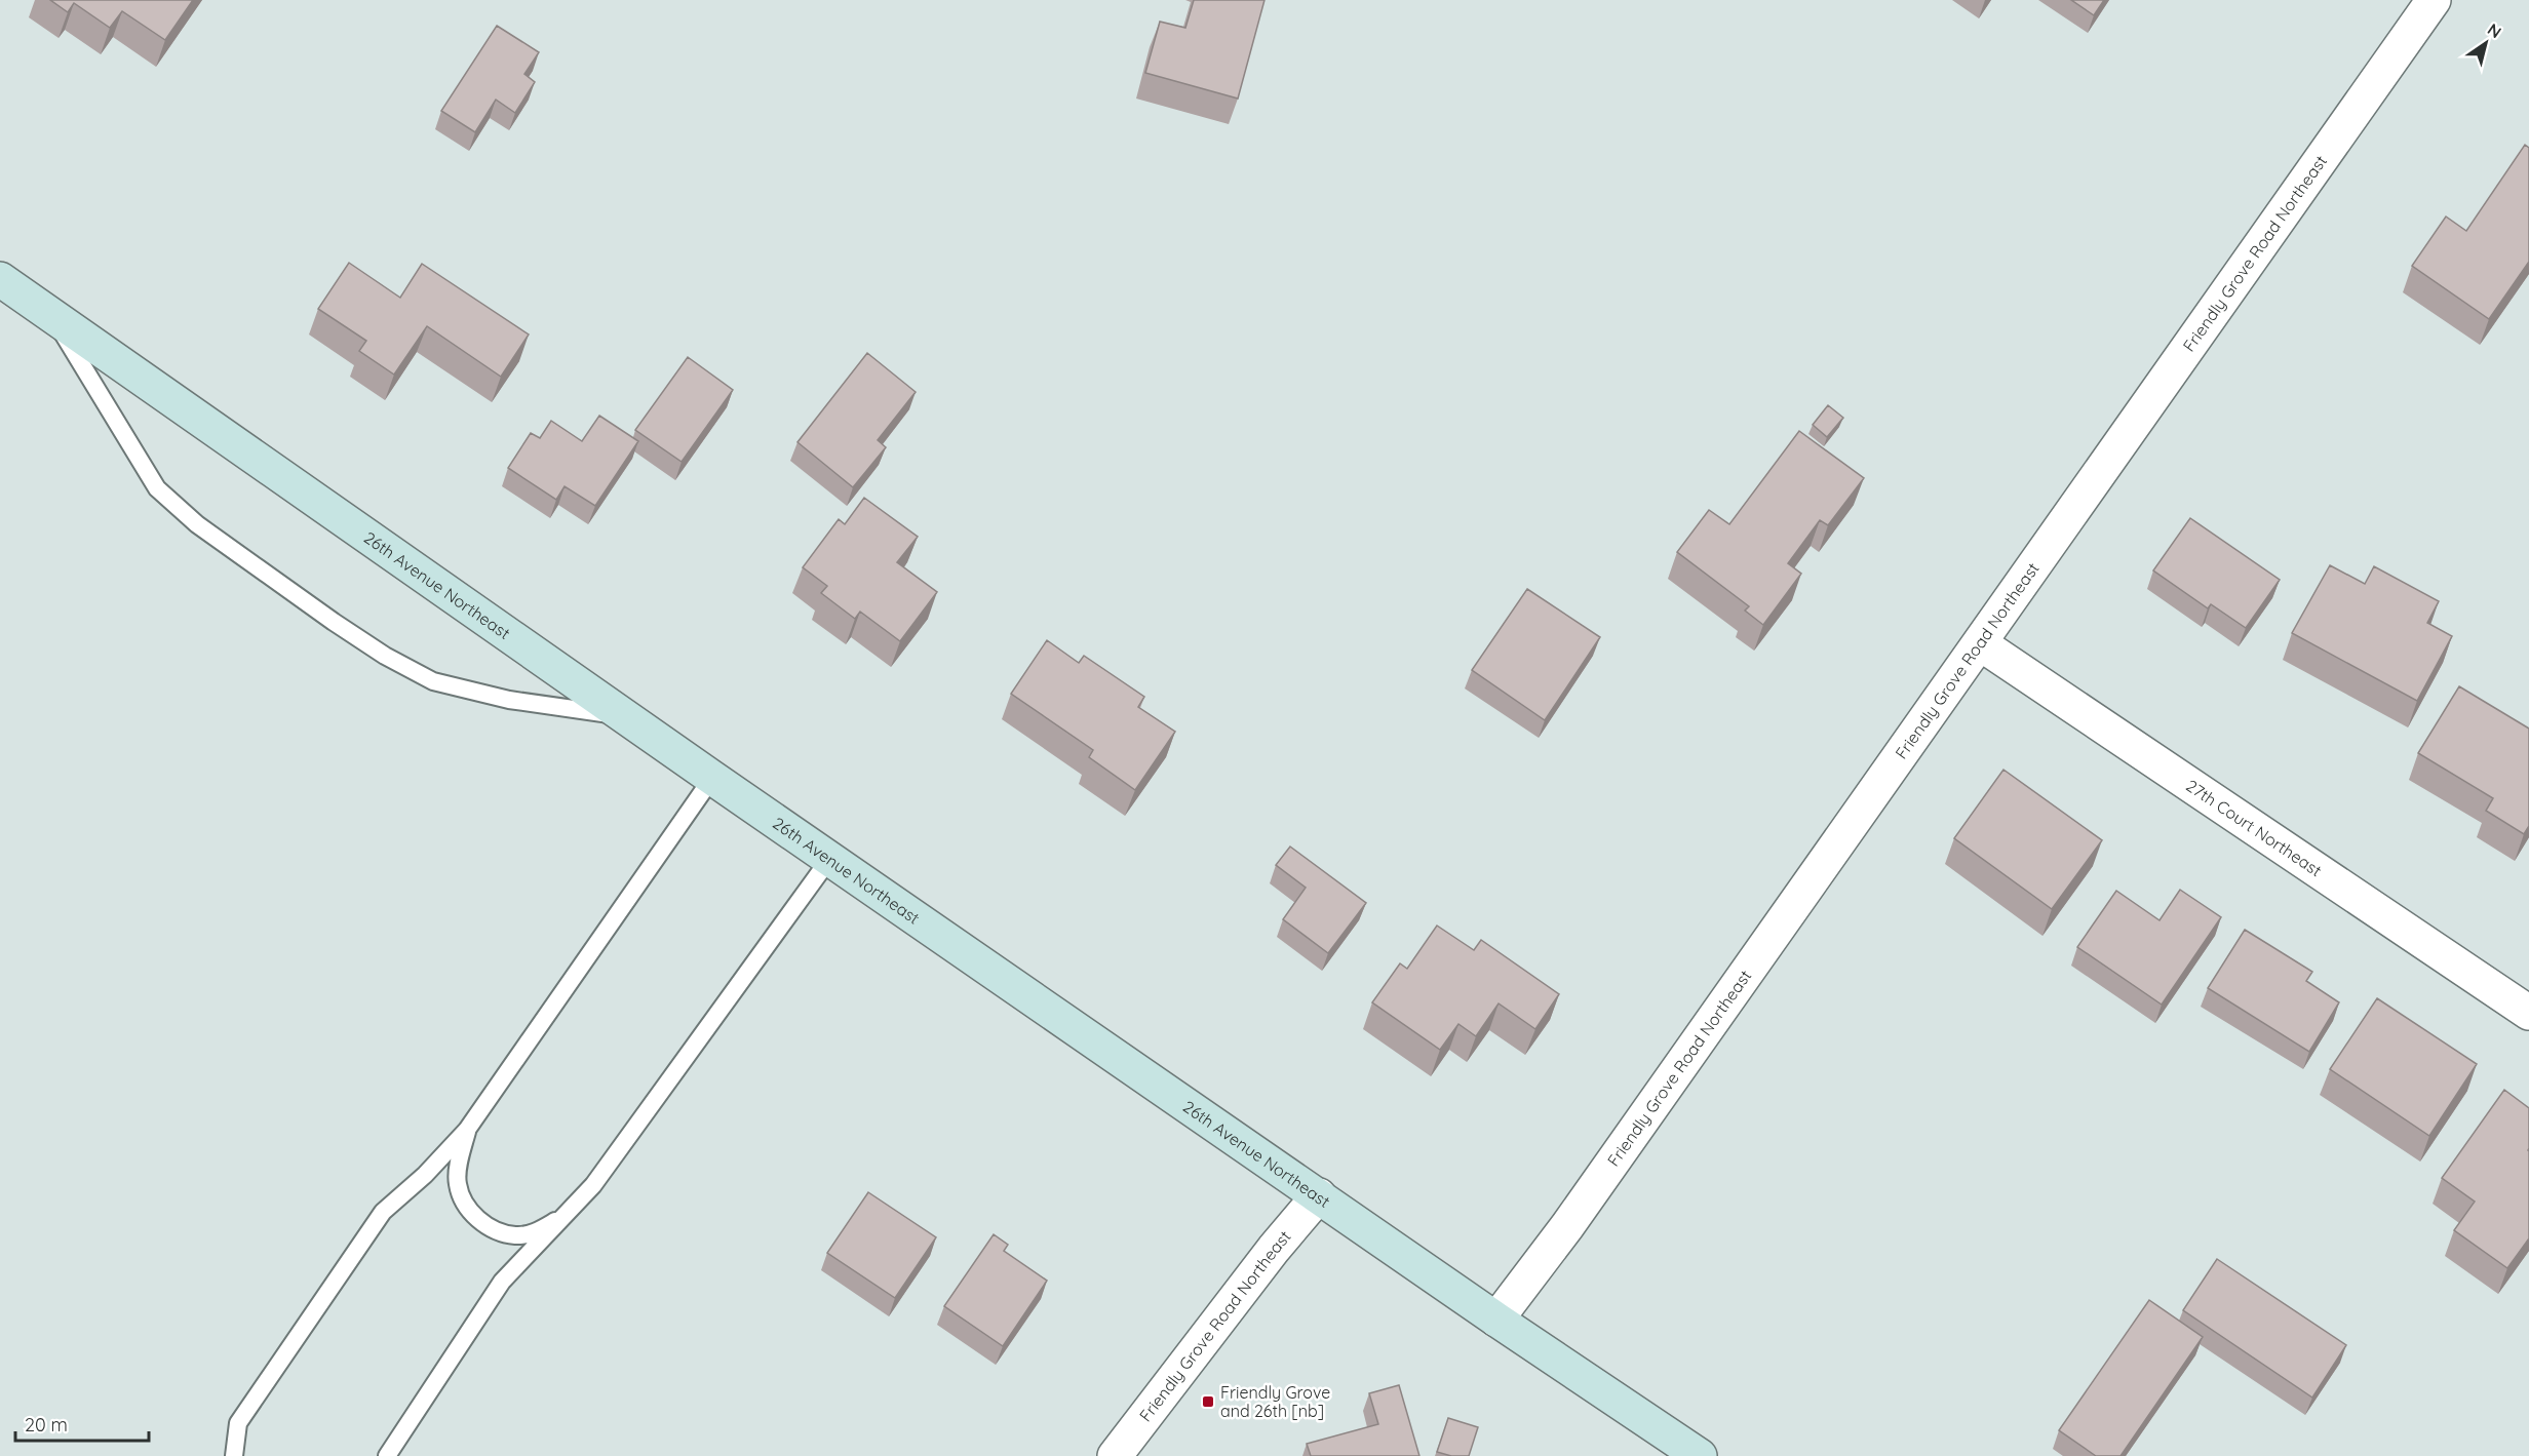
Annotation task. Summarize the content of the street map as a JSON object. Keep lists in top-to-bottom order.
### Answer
{
  "streets": {
    "street": ["Friendly Grove Road Northeast", "26th Avenue Northeast", "27th Court Northeast"]
  },
  "crossings": [
    ["Friendly Grove Road Northeast", "26th Avenue Northeast"],
    ["Friendly Grove Road Northeast", "27th Court Northeast"]
  ],
  "places": {
    "transit": ["Friendly Grove and 26th [nb]"]
  },
  "scale_bar": "20 m",
  "north": "top right"
}
